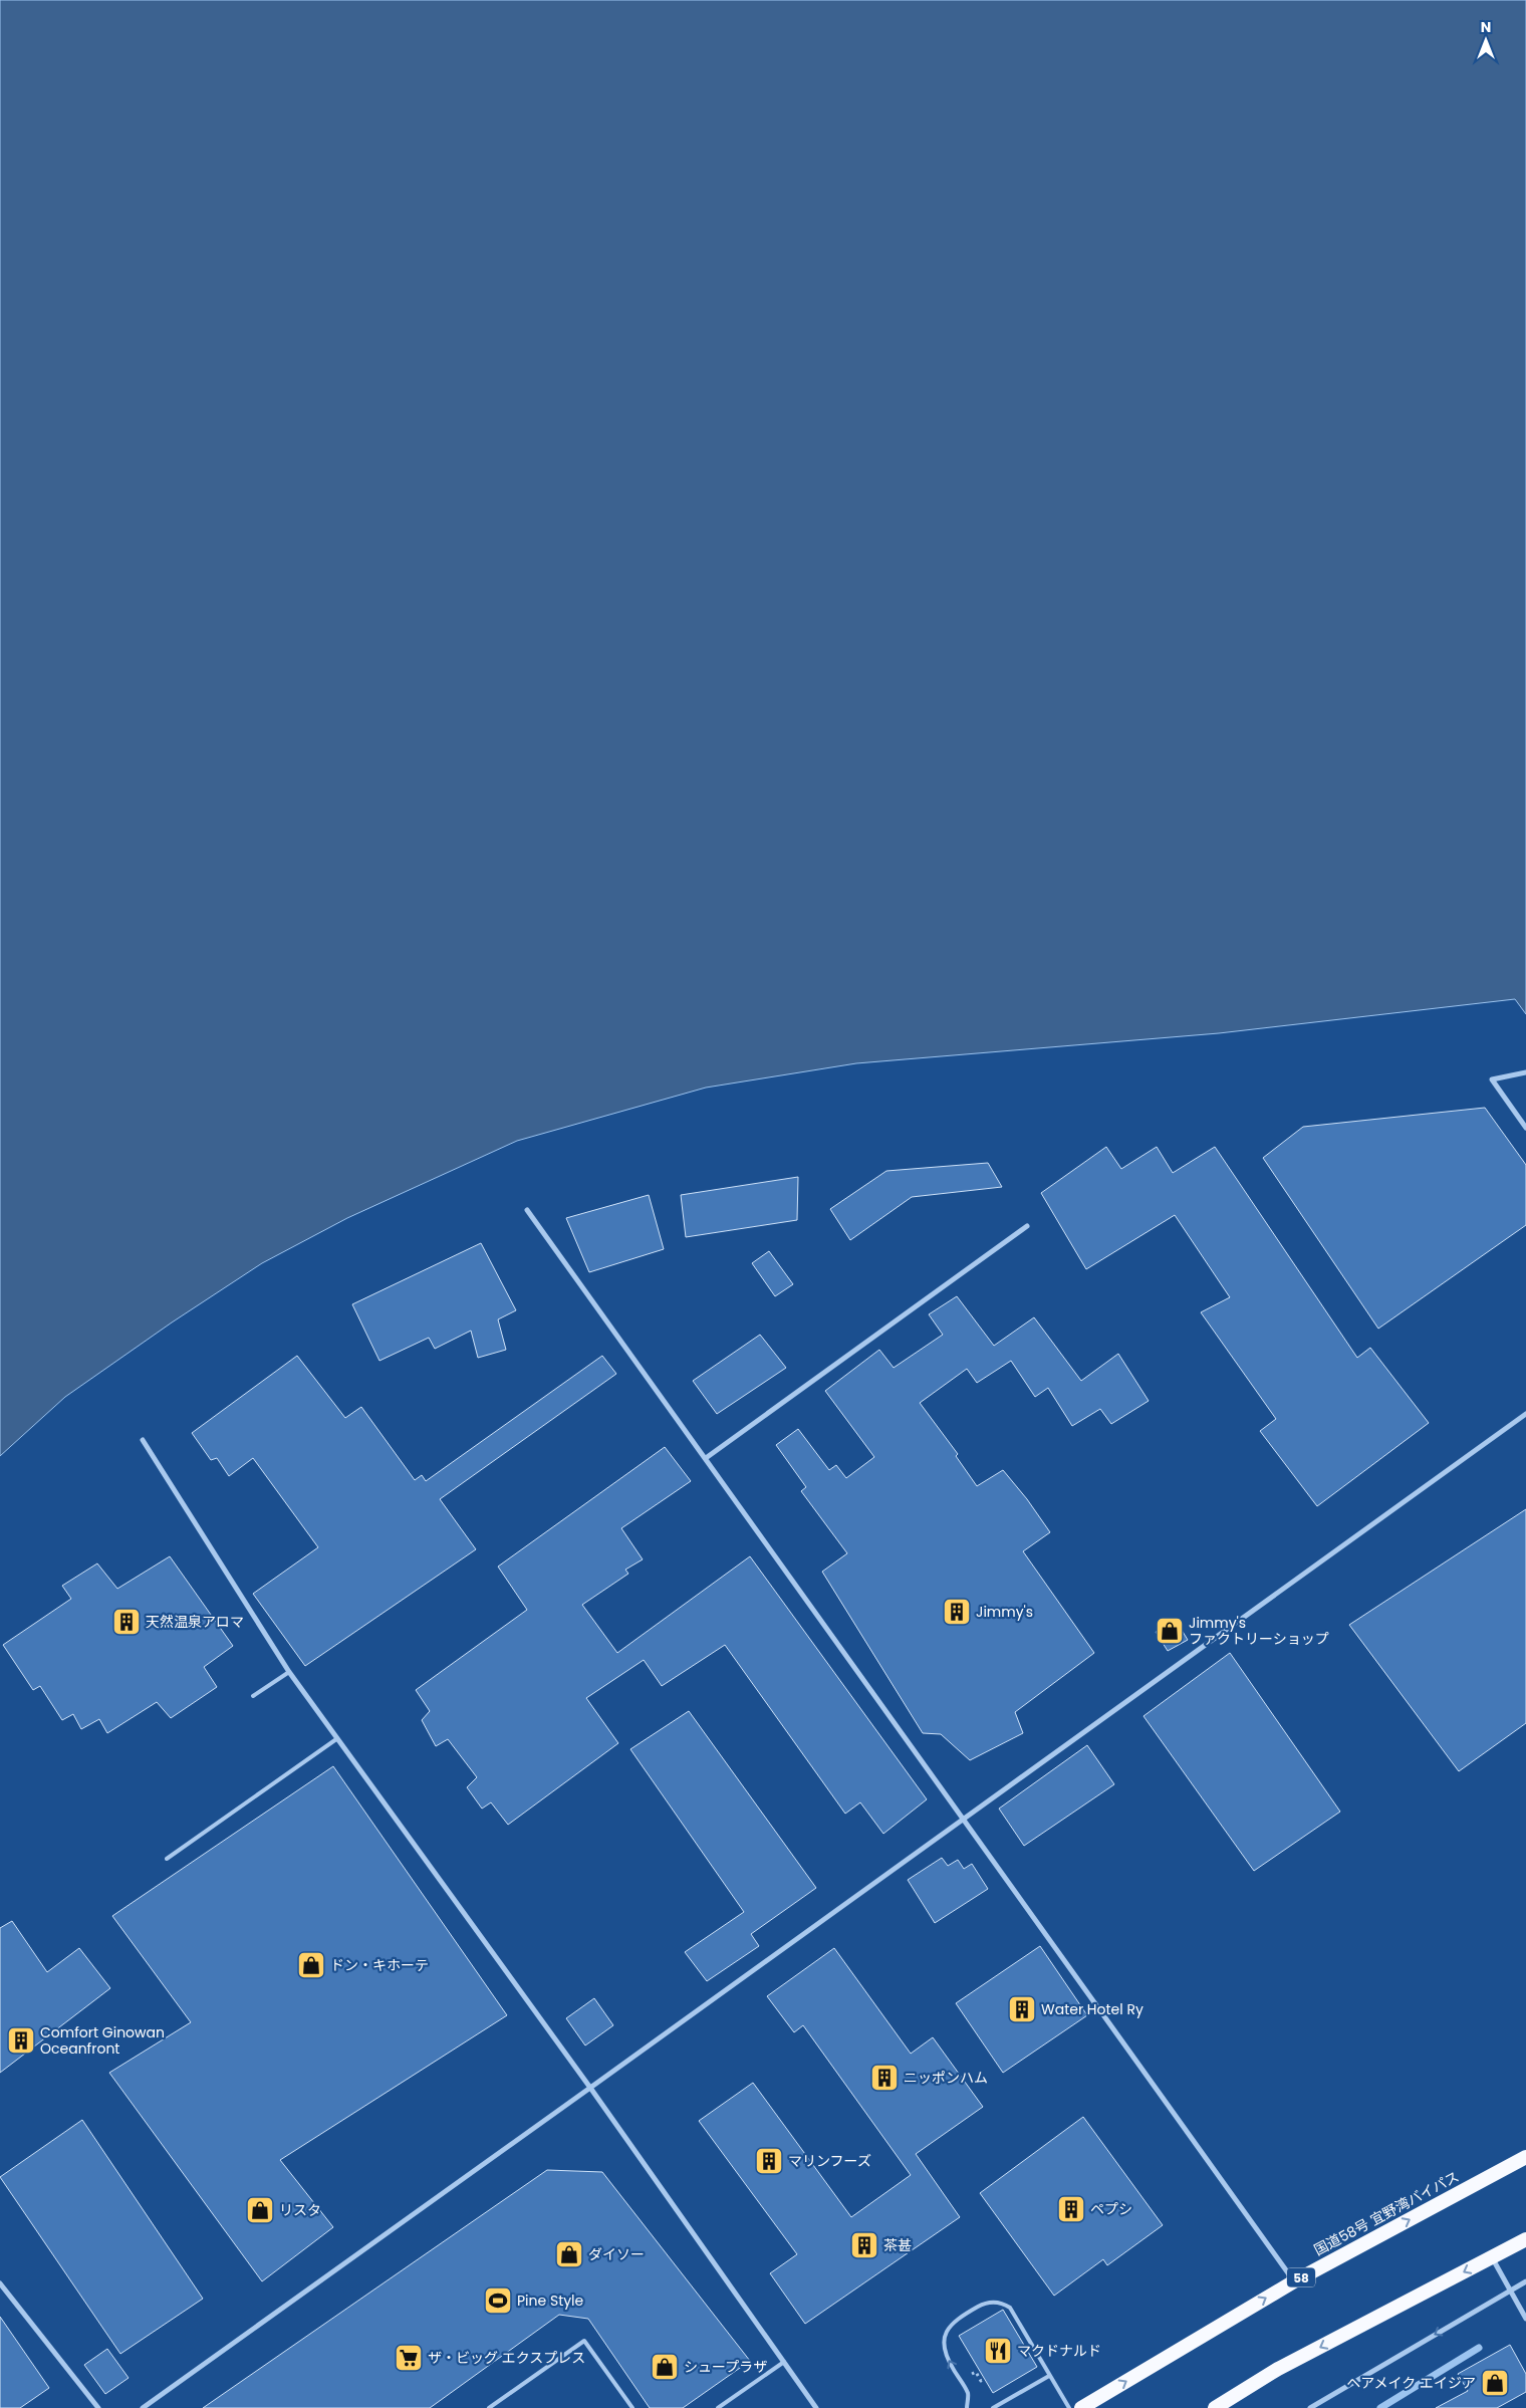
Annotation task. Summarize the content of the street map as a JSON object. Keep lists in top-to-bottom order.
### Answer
{
  "streets": {
    "highway": ["国道58号 宜野湾バイパス", "58"]
  },
  "places": {
    "building": [
      "Jimmy's",
      "天然温泉アロマ",
      "Water Hotel Ry",
      "Comfort Ginowan Oceanfront",
      "ニッポンハム",
      "マリンフーズ",
      "ペプシ",
      "茶甚"
    ],
    "shop": [
      "Jimmy's ファクトリーショップ",
      "ドン・キホーテ",
      "リスタ",
      "ダイソー",
      "シュープラザ",
      "ヘアメイク エイジア"
    ],
    "sports": ["Pine Style"],
    "restaurant": ["マクドナルド"],
    "supermarket": ["ザ・ビッグ エクスプレス"]
  },
  "north": "top"
}
